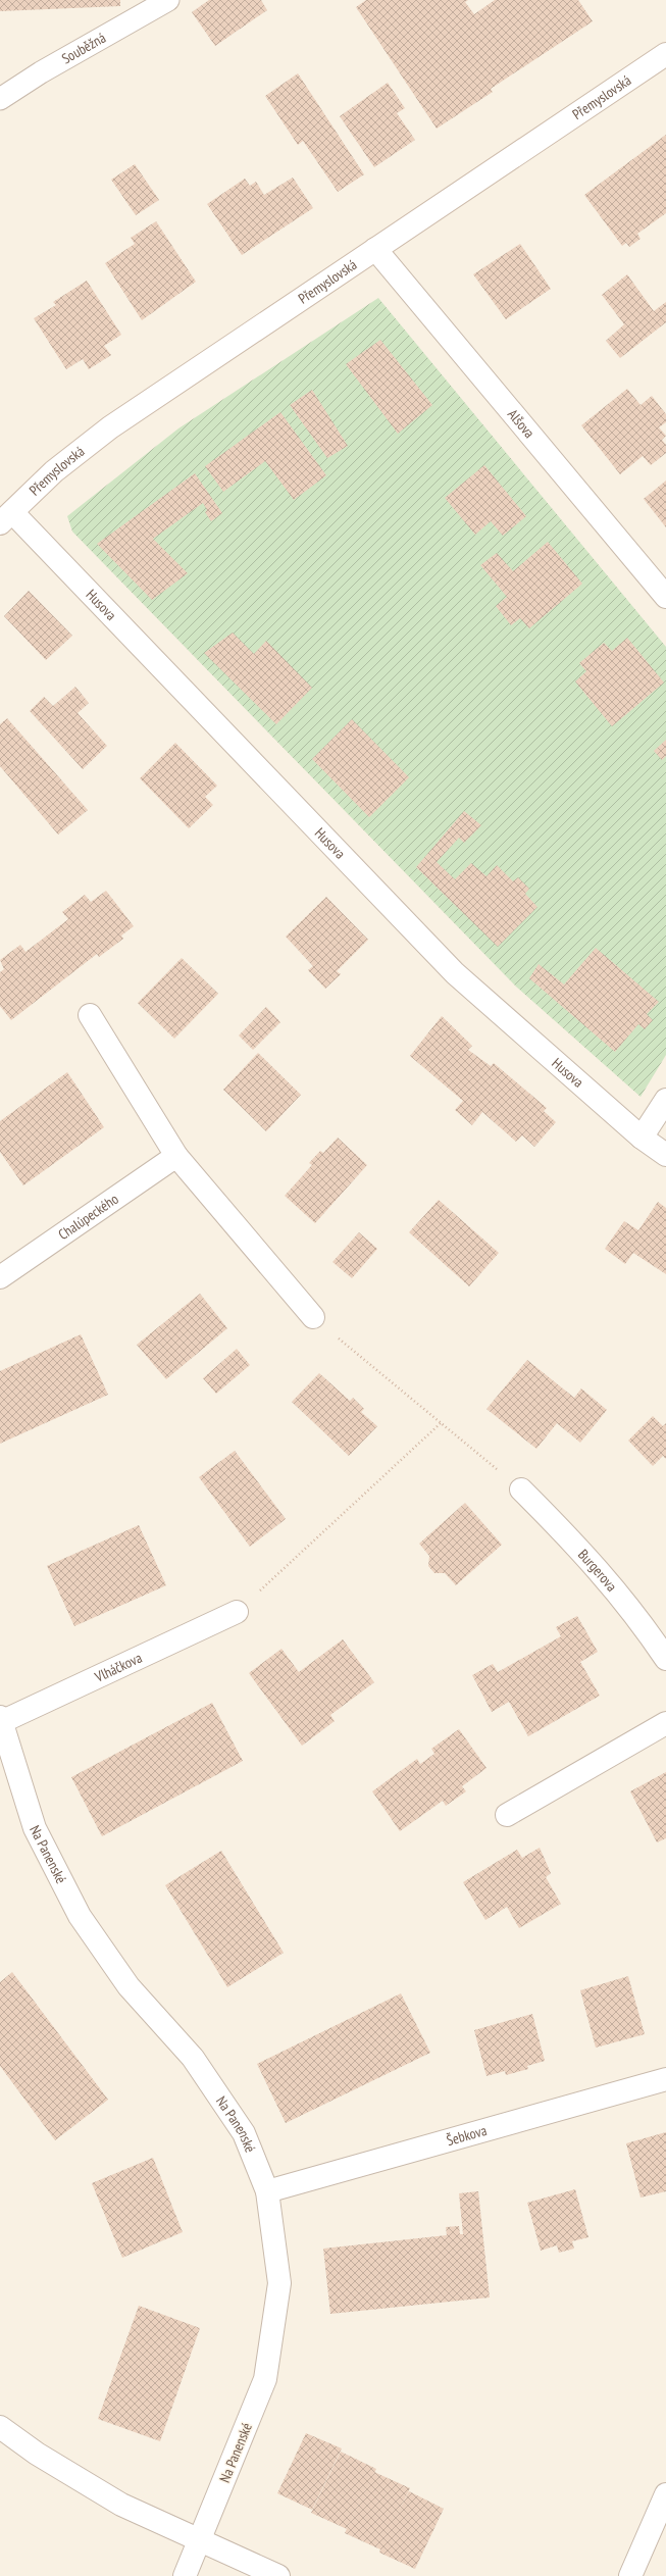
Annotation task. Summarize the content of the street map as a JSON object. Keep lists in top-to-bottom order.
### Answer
{
  "streets": {
    "street": [
      "Přemyslovská",
      "Alšova",
      "Husova",
      "Chalúpeckého",
      "Burgerova",
      "Vlháčkova",
      "Na Panenské",
      "Šebkova"
    ],
    "lane": ["Souběžná"]
  },
  "crossings": [
    ["Přemyslovská", "Alšova"],
    ["Přemyslovská", "Husova"],
    ["Vlháčkova", "Na Panenské"],
    ["Na Panenské", "Šebkova"]
  ]
}
